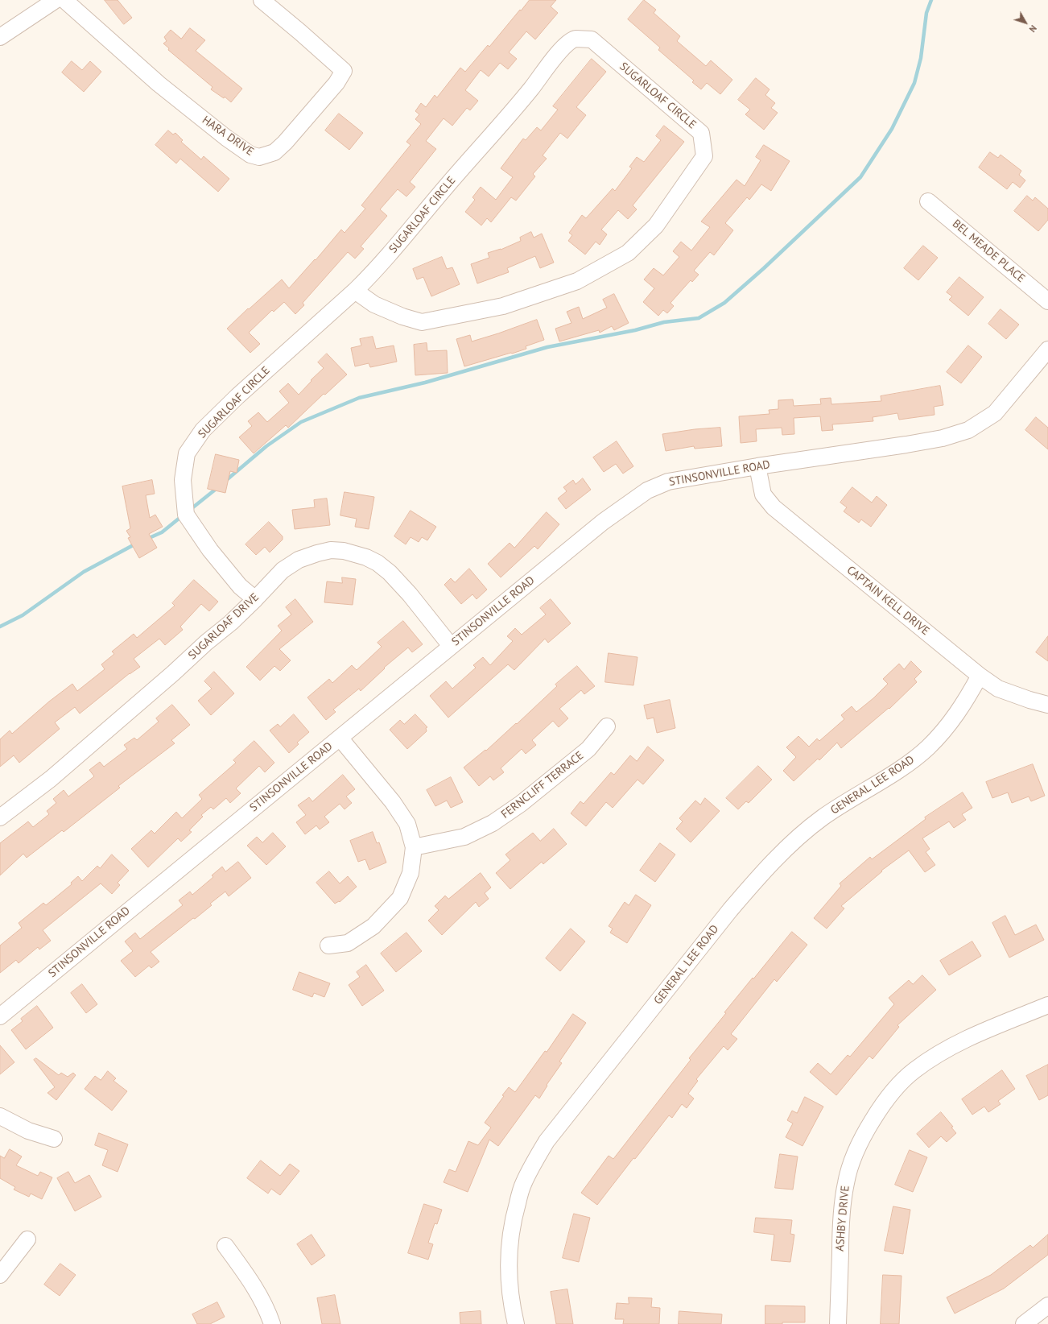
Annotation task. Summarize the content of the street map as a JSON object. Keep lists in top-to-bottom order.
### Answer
{
  "streets": {
    "street": [
      "SUGARLOAF CIRCLE",
      "HARA DRIVE",
      "BEL MEADE PLACE",
      "STINSONVILLE ROAD",
      "CAPTAIN KELL DRIVE",
      "SUGARLOAF DRIVE",
      "FERNCLIFF TERRACE",
      "GENERAL LEE ROAD",
      "ASHBY DRIVE"
    ]
  },
  "crossings": [
    ["SUGARLOAF CIRCLE", "SUGARLOAF DRIVE"],
    ["STINSONVILLE ROAD", "CAPTAIN KELL DRIVE"],
    ["STINSONVILLE ROAD", "SUGARLOAF DRIVE"],
    ["CAPTAIN KELL DRIVE", "GENERAL LEE ROAD"]
  ],
  "north": "bottom right"
}
